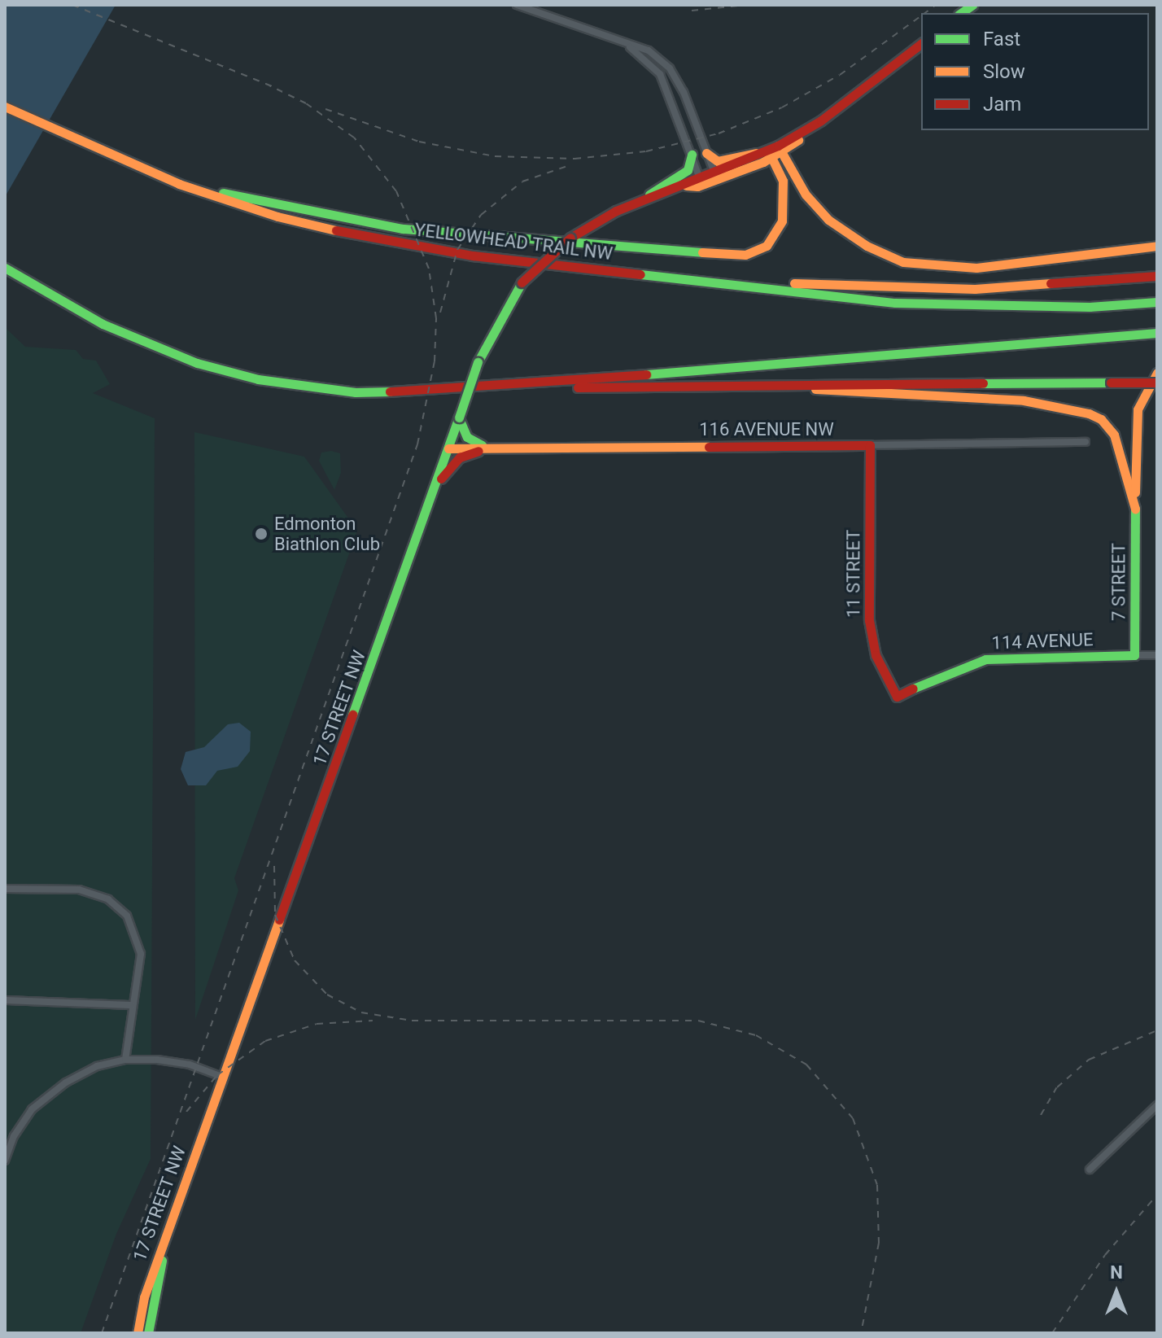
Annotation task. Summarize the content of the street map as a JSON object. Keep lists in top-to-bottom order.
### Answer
{
  "streets": {
    "main road": [
      "YELLOWHEAD TRAIL NW",
      "116 AVENUE NW",
      "11 STREET",
      "7 STREET",
      "114 AVENUE",
      "17 STREET NW"
    ]
  },
  "crossings": [
    ["116 AVENUE NW", "11 STREET"],
    ["116 AVENUE NW", "17 STREET NW"],
    ["11 STREET", "114 AVENUE"],
    ["7 STREET", "114 AVENUE"]
  ],
  "places": ["Edmonton Biathlon Club"],
  "legend": ["Fast", "Slow", "Jam"],
  "north": "top"
}
